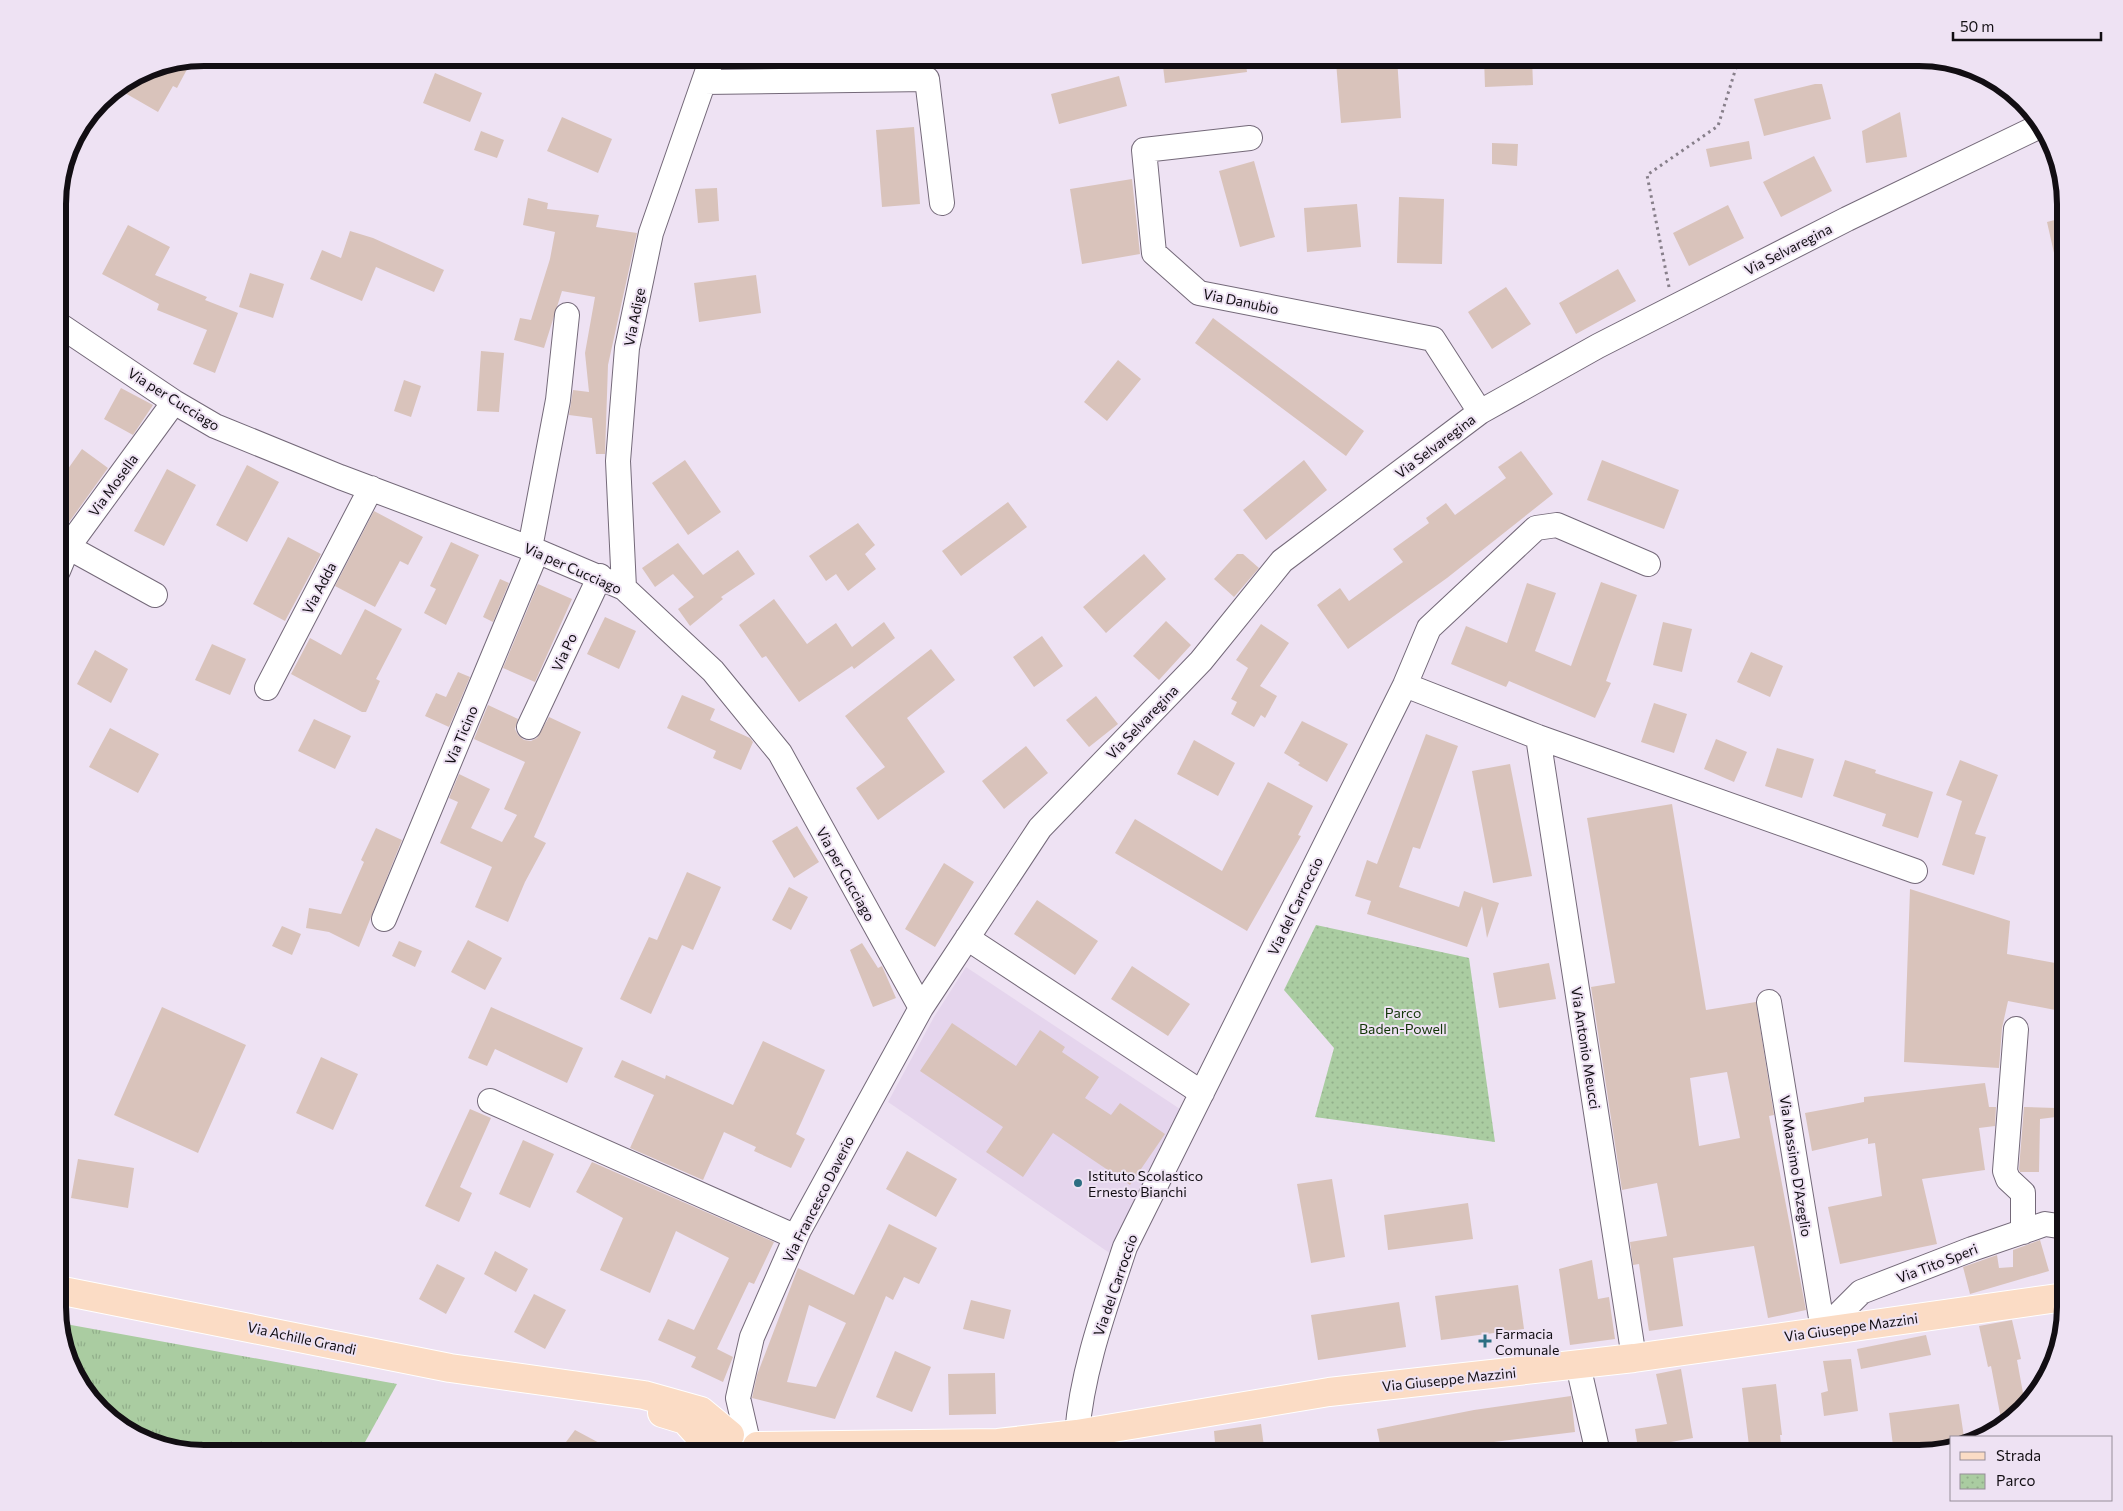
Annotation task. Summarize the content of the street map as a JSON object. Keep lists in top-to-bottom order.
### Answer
{
  "streets": {
    "main road": ["Via Giuseppe Mazzini", "Via Achille Grandi"],
    "street": [
      "Via Selvaregina",
      "Via Danubio",
      "Via Adige",
      "Via per Cucciago",
      "Via Mosella",
      "Via Adda",
      "Via Po",
      "Via Ticino",
      "Via del Carroccio",
      "Via Antonio Meucci",
      "Via Massimo D'Azeglio",
      "Via Francesco Daverio",
      "Via Tito Speri"
    ]
  },
  "crossings": [
    ["Via Selvaregina", "Via Danubio"],
    ["Via Selvaregina", "Via per Cucciago"],
    ["Via Selvaregina", "Via Francesco Daverio"],
    ["Via Adige", "Via per Cucciago"],
    ["Via per Cucciago", "Via Mosella"],
    ["Via per Cucciago", "Via Adda"],
    ["Via per Cucciago", "Via Po"],
    ["Via per Cucciago", "Via Ticino"],
    ["Via per Cucciago", "Via Francesco Daverio"],
    ["Via del Carroccio", "Via Giuseppe Mazzini"],
    ["Via Antonio Meucci", "Via Giuseppe Mazzini"],
    ["Via Massimo D'Azeglio", "Via Tito Speri"],
    ["Via Massimo D'Azeglio", "Via Giuseppe Mazzini"],
    ["Via Tito Speri", "Via Giuseppe Mazzini"]
  ],
  "parks": ["Parco Baden-Powell"],
  "places": {
    "other": ["Istituto Scolastico Ernesto Bianchi"],
    "health": ["Farmacia Comunale"]
  },
  "legend": ["Strada", "Parco"],
  "scale_bar": "50 m"
}
